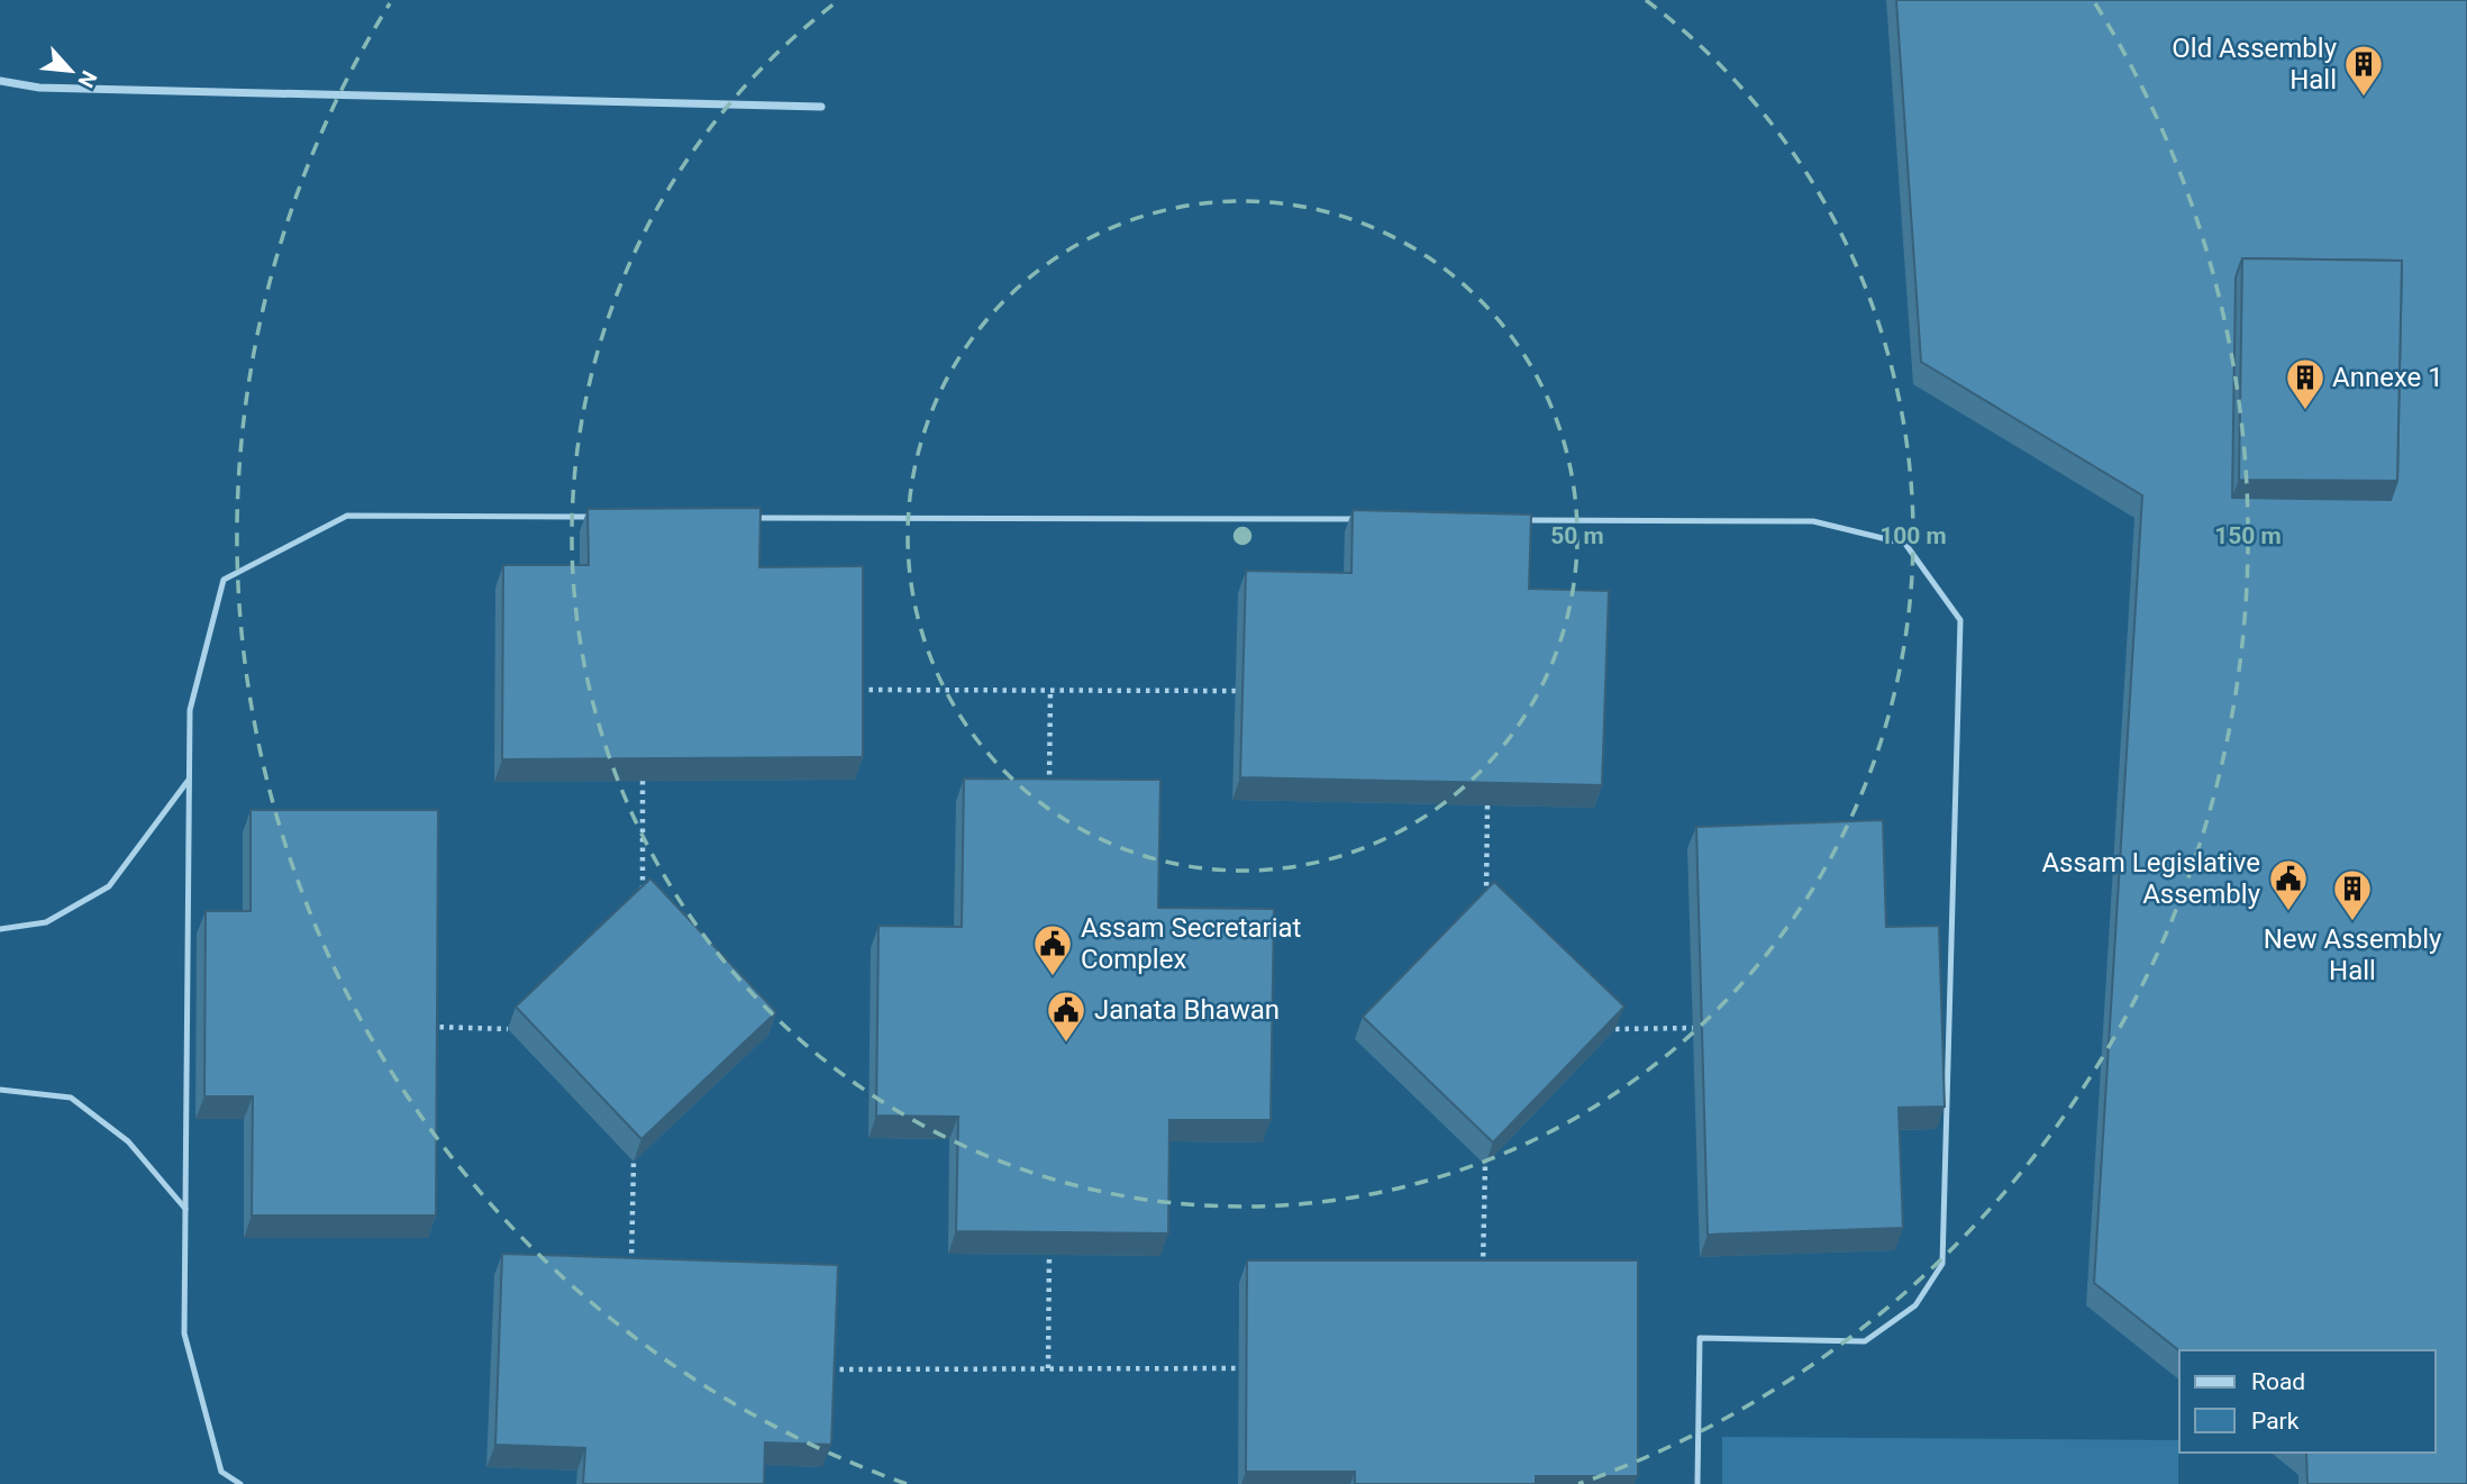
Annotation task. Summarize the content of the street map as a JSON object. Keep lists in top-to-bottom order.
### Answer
{
  "places": {
    "building": ["Old Assembly Hall", "Annexe 1", "New Assembly Hall"],
    "public building": ["Assam Legislative Assembly", "Assam Secretariat Complex", "Janata Bhawan"]
  },
  "legend": ["Road", "Park"],
  "north": "bottom right",
  "rings": ["50 m", "100 m", "150 m"]
}
